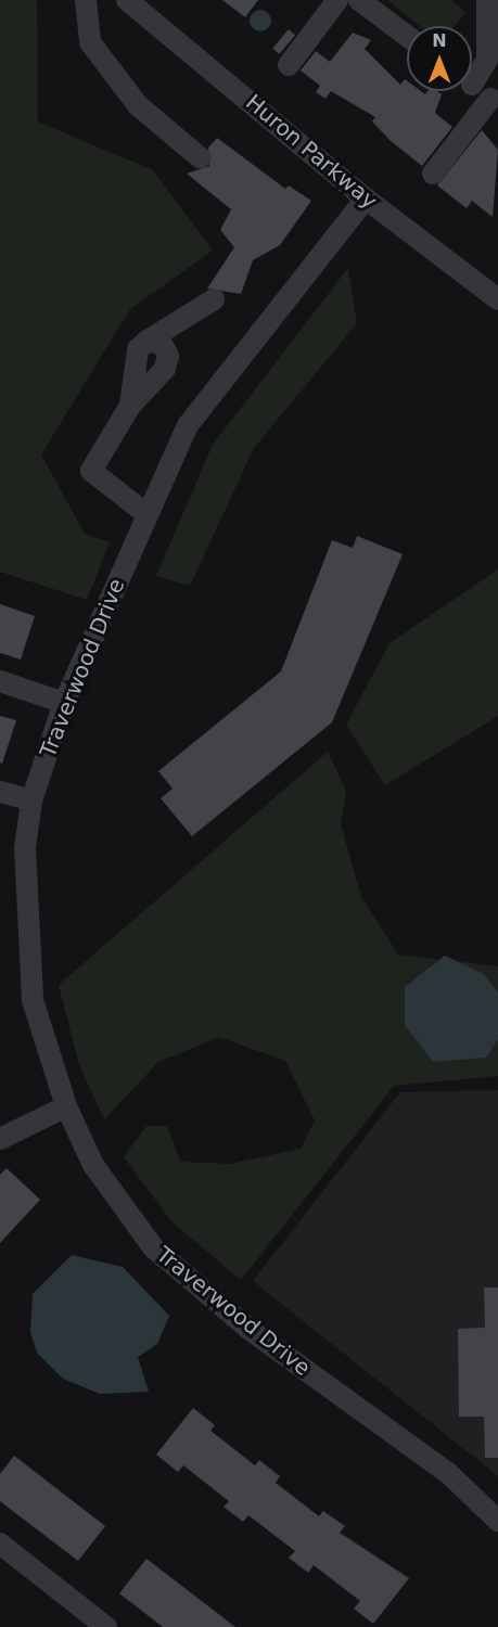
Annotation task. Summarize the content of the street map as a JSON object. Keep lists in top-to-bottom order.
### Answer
{
  "streets": {
    "street": ["Huron Parkway", "Traverwood Drive"]
  },
  "crossings": [
    ["Huron Parkway", "Traverwood Drive"]
  ],
  "north": "top"
}
